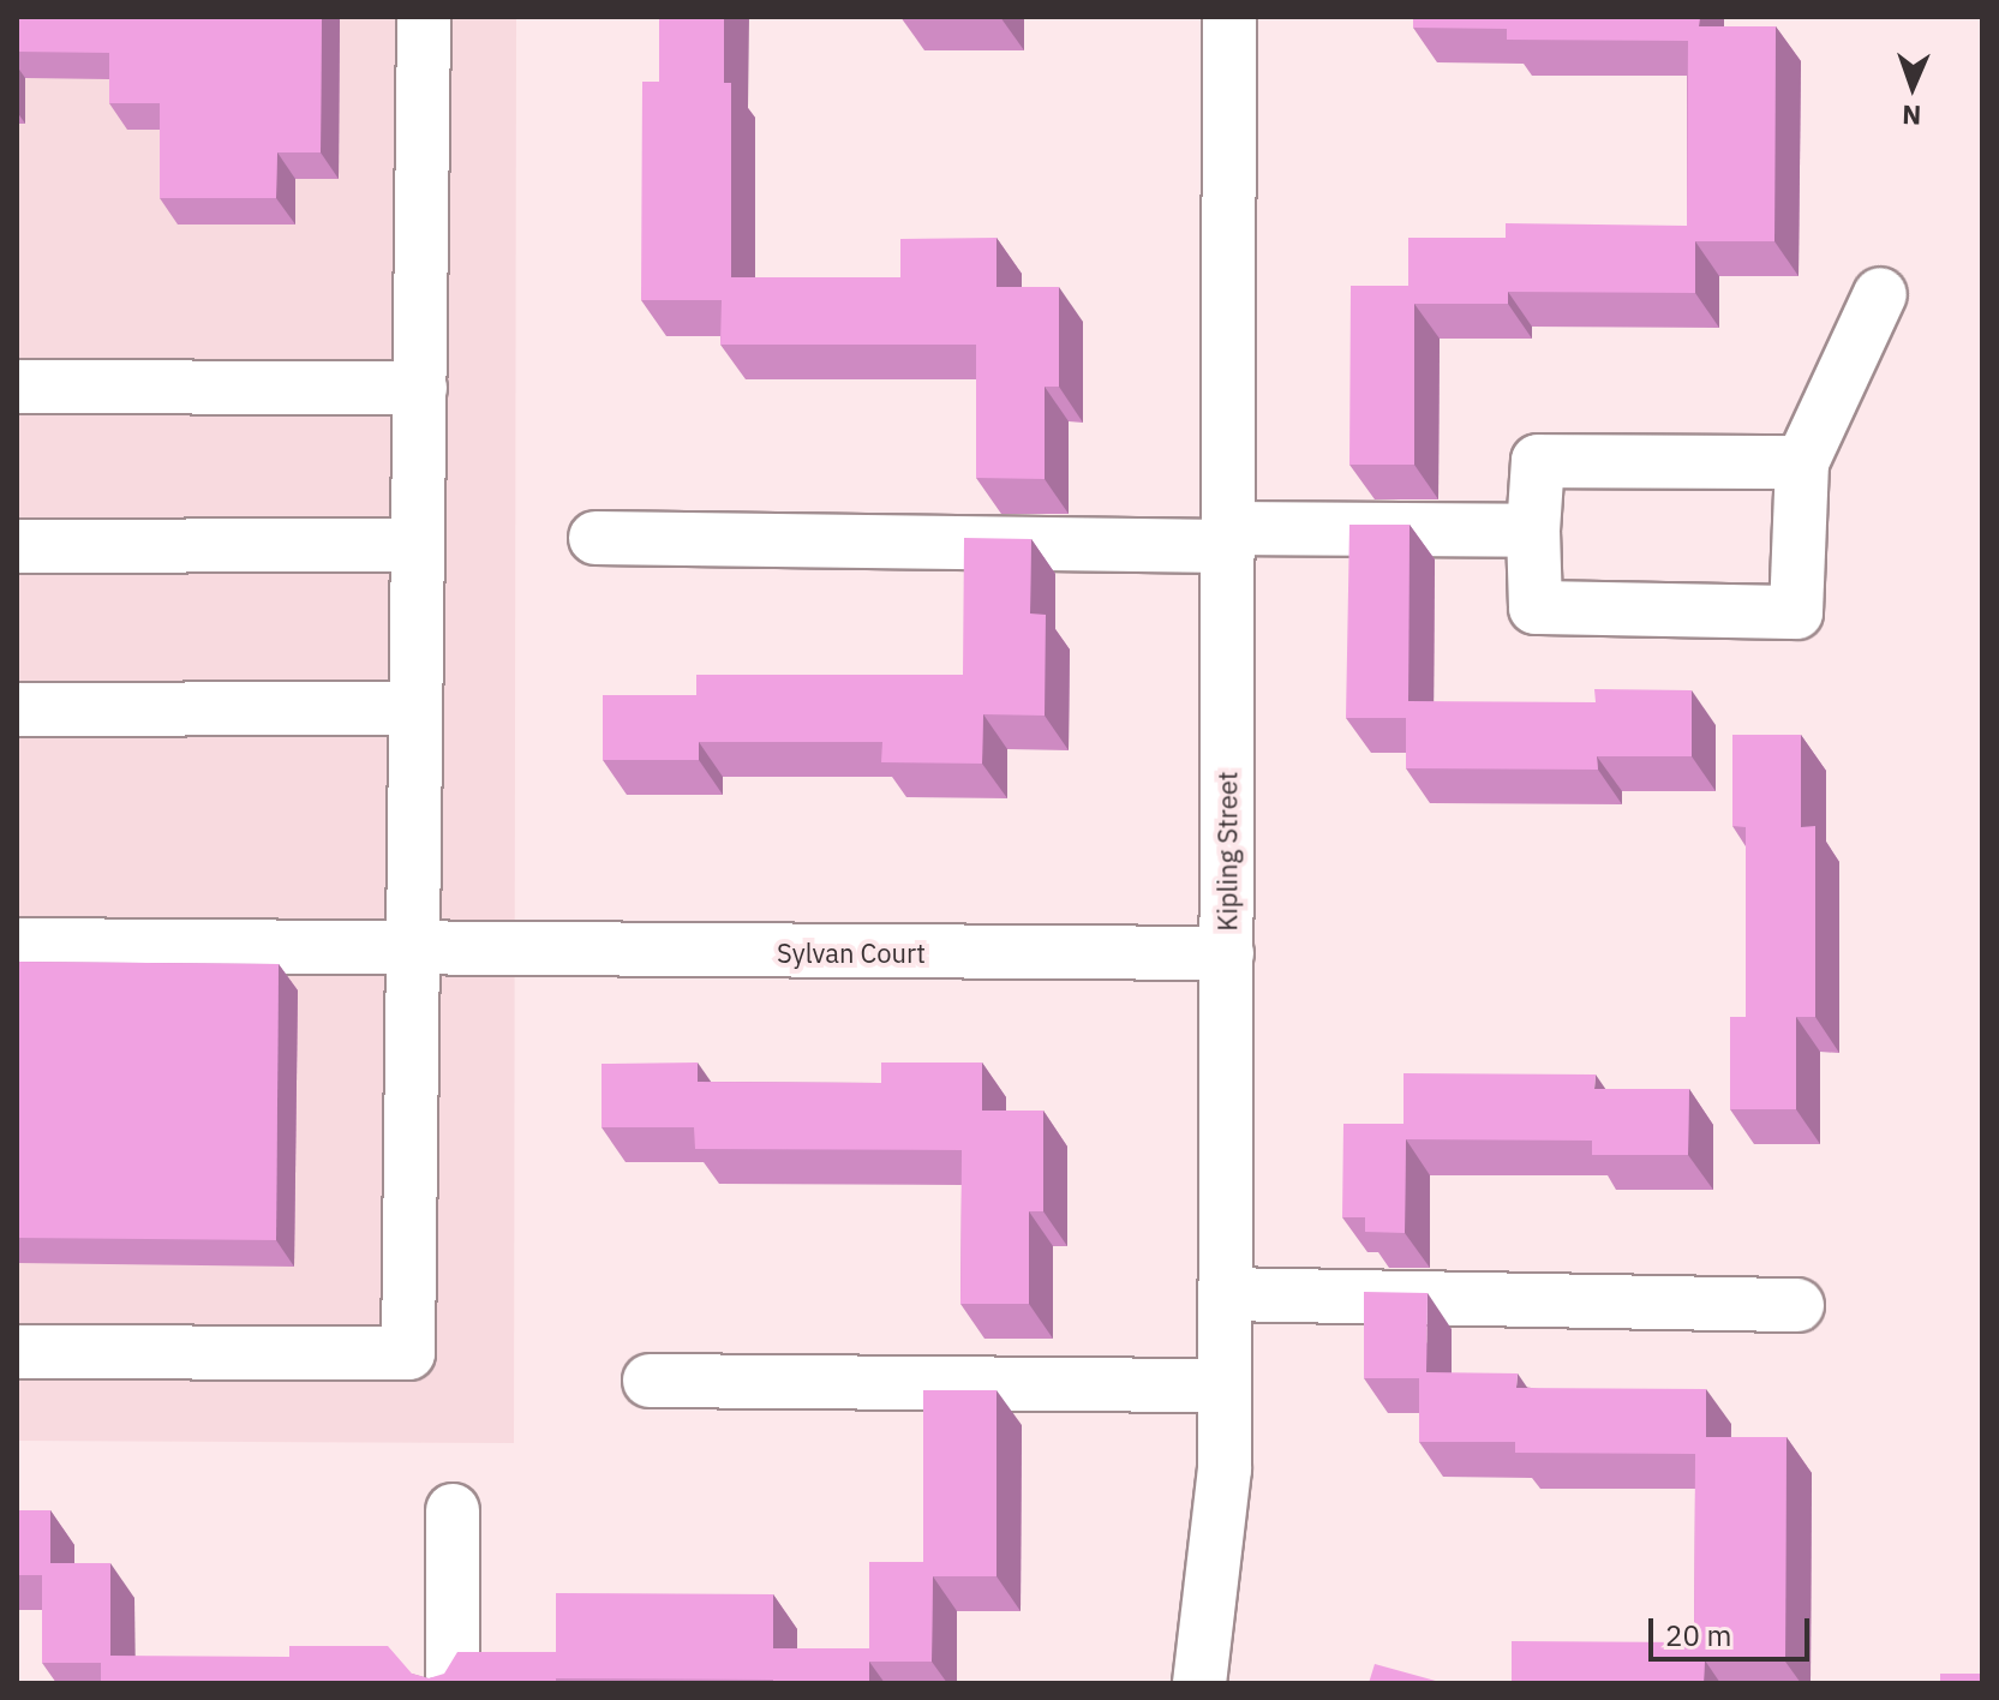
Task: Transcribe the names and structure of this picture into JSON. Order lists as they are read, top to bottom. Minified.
{"streets":{"street":["Kipling Street","Sylvan Court"]},"crossings":[["Kipling Street","Sylvan Court"]],"scale_bar":"20 m","north":"bottom"}
